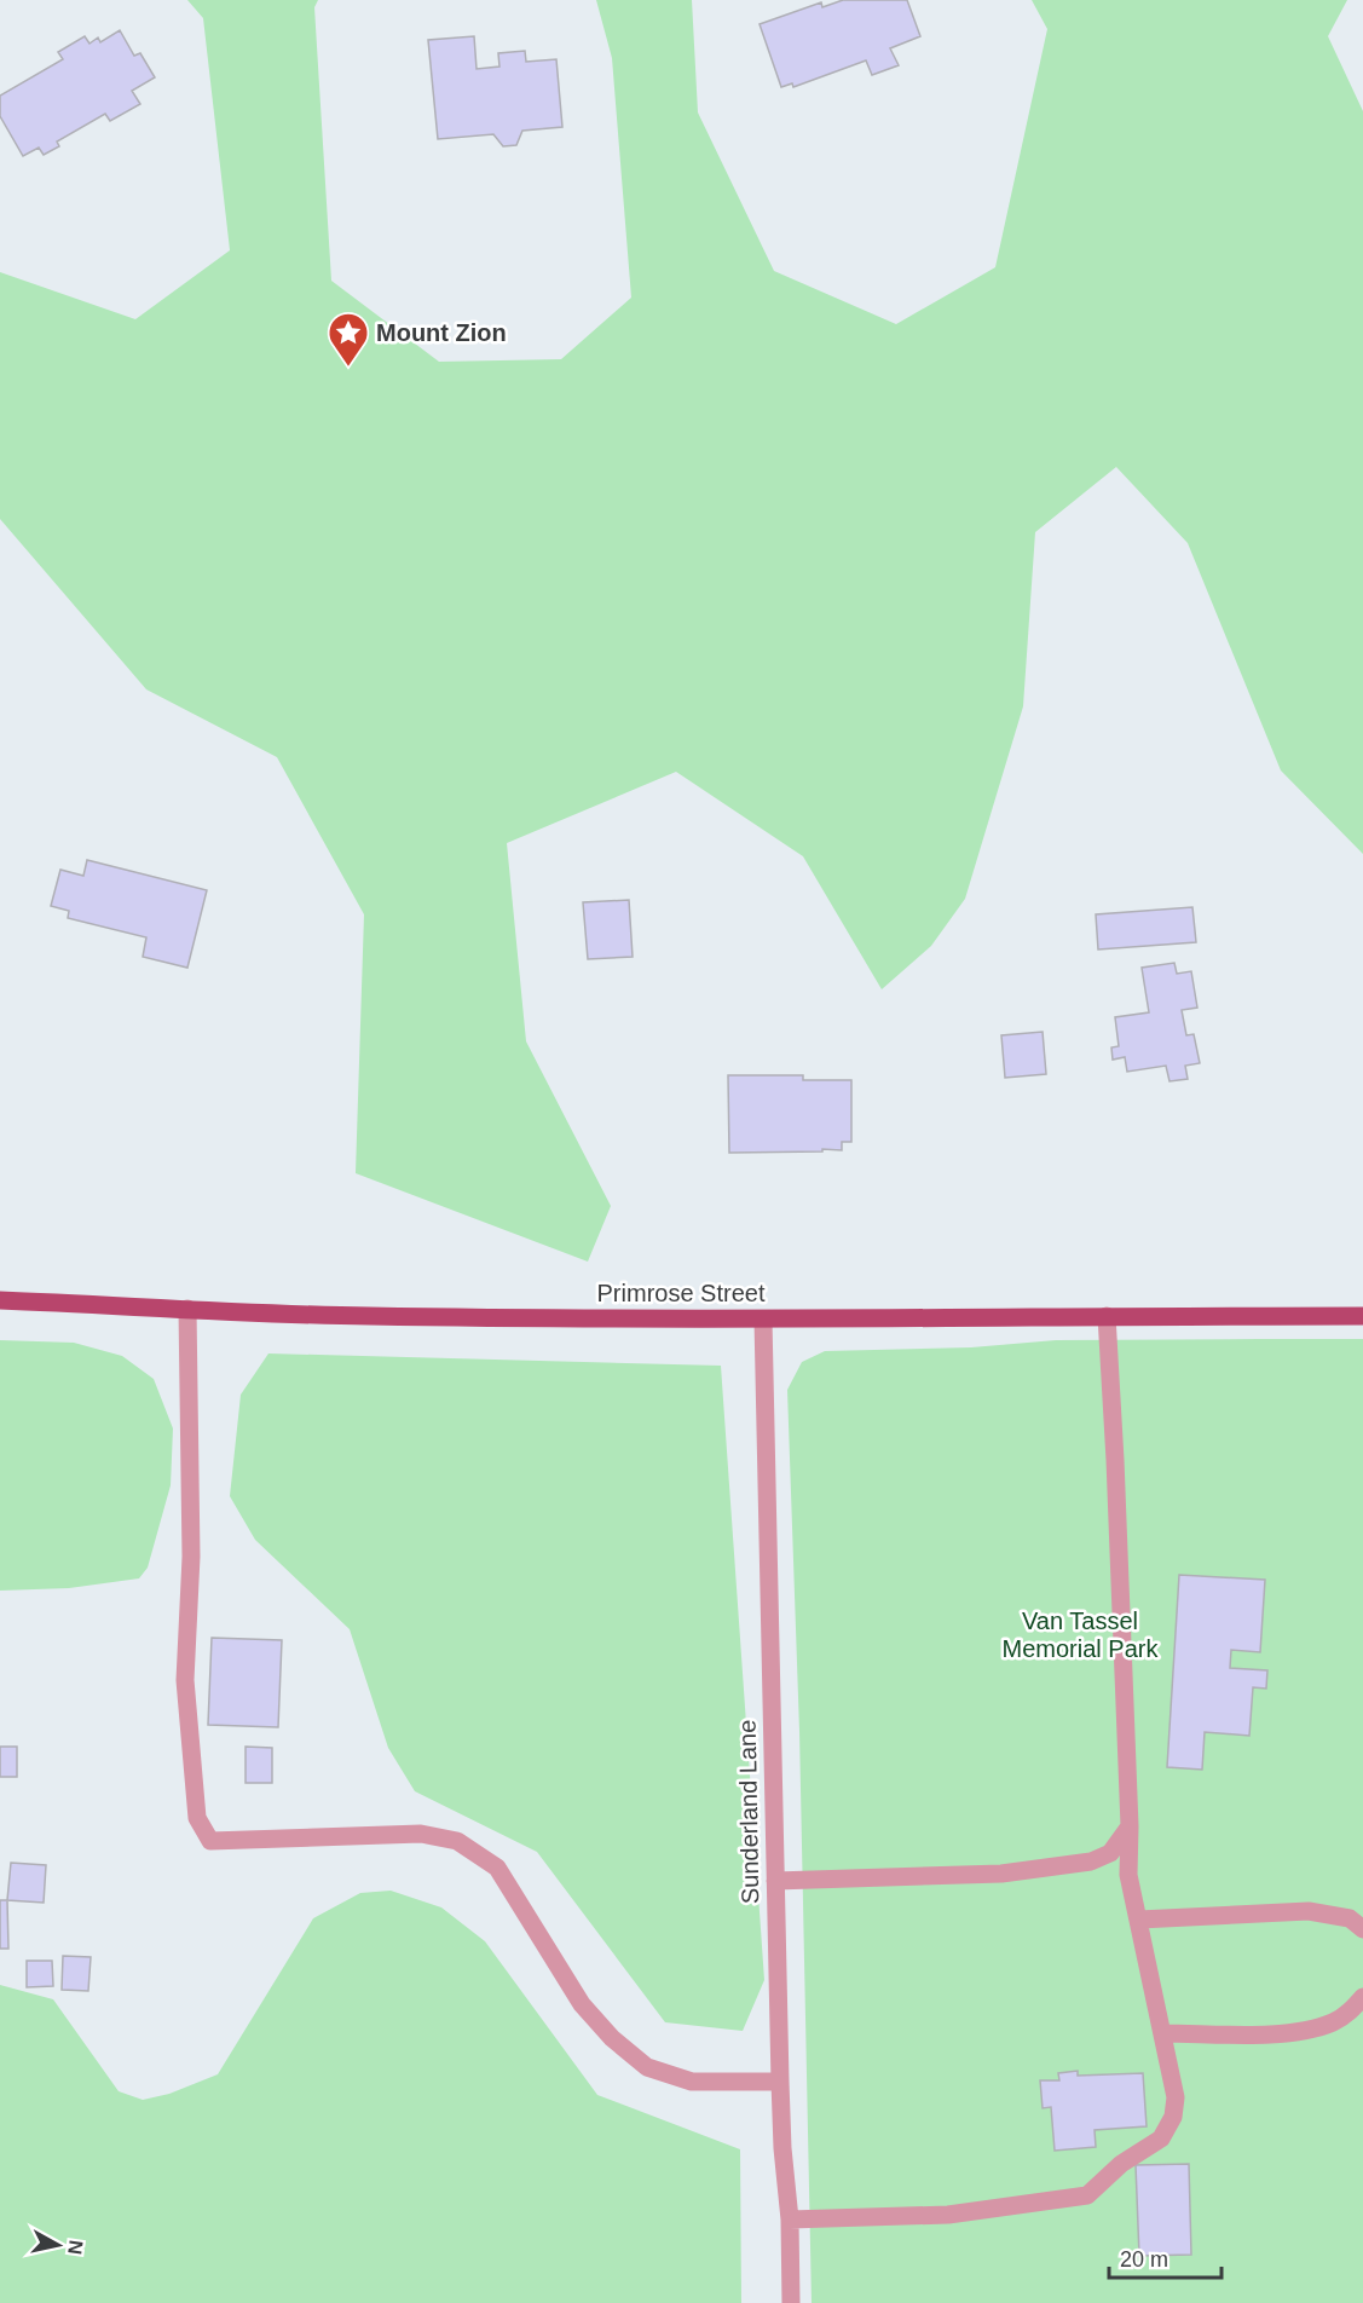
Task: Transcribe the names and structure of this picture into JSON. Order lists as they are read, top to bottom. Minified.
{"streets":{"main road":["Primrose Street"],"street":["Sunderland Lane"]},"crossings":[["Primrose Street","Sunderland Lane"]],"parks":["Van Tassel Memorial Park"],"places":{"place":["Mount Zion"]},"scale_bar":"20 m","north":"right"}
